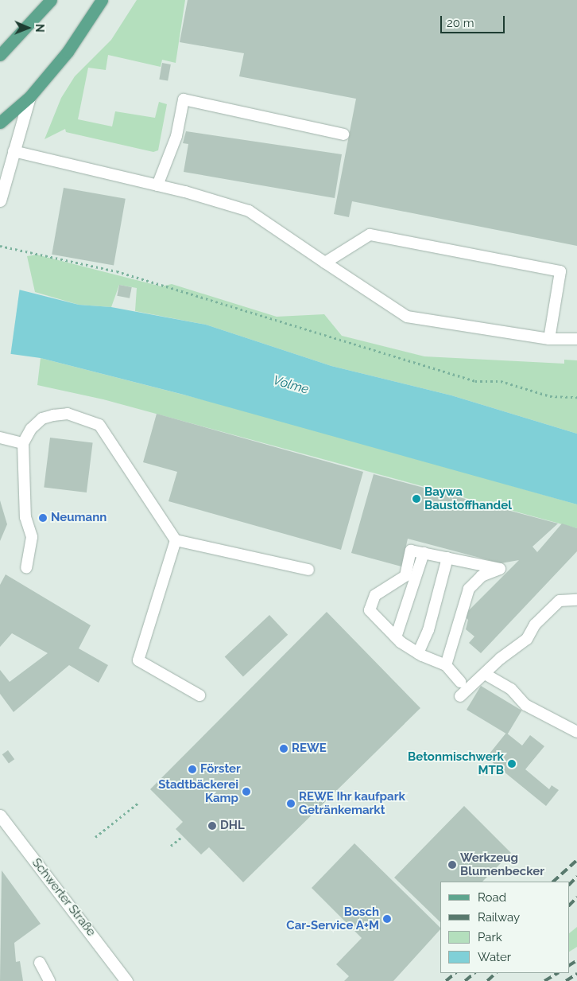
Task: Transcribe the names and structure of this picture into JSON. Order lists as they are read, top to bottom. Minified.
{"streets":{"main road":["Schwerter Straße"]},"water":["Volme"],"places":["Baywa Baustoffhandel","Neumann","REWE","Betonmischwerk MTB","Förster","Stadtbäckerei Kamp","REWE Ihr kaufpark Getränkemarkt","DHL","Werkzeug Blumenbecker","Bosch Car-Service A+M"],"legend":["Road","Railway","Park","Water"],"scale_bar":"20 m","north":"right"}
